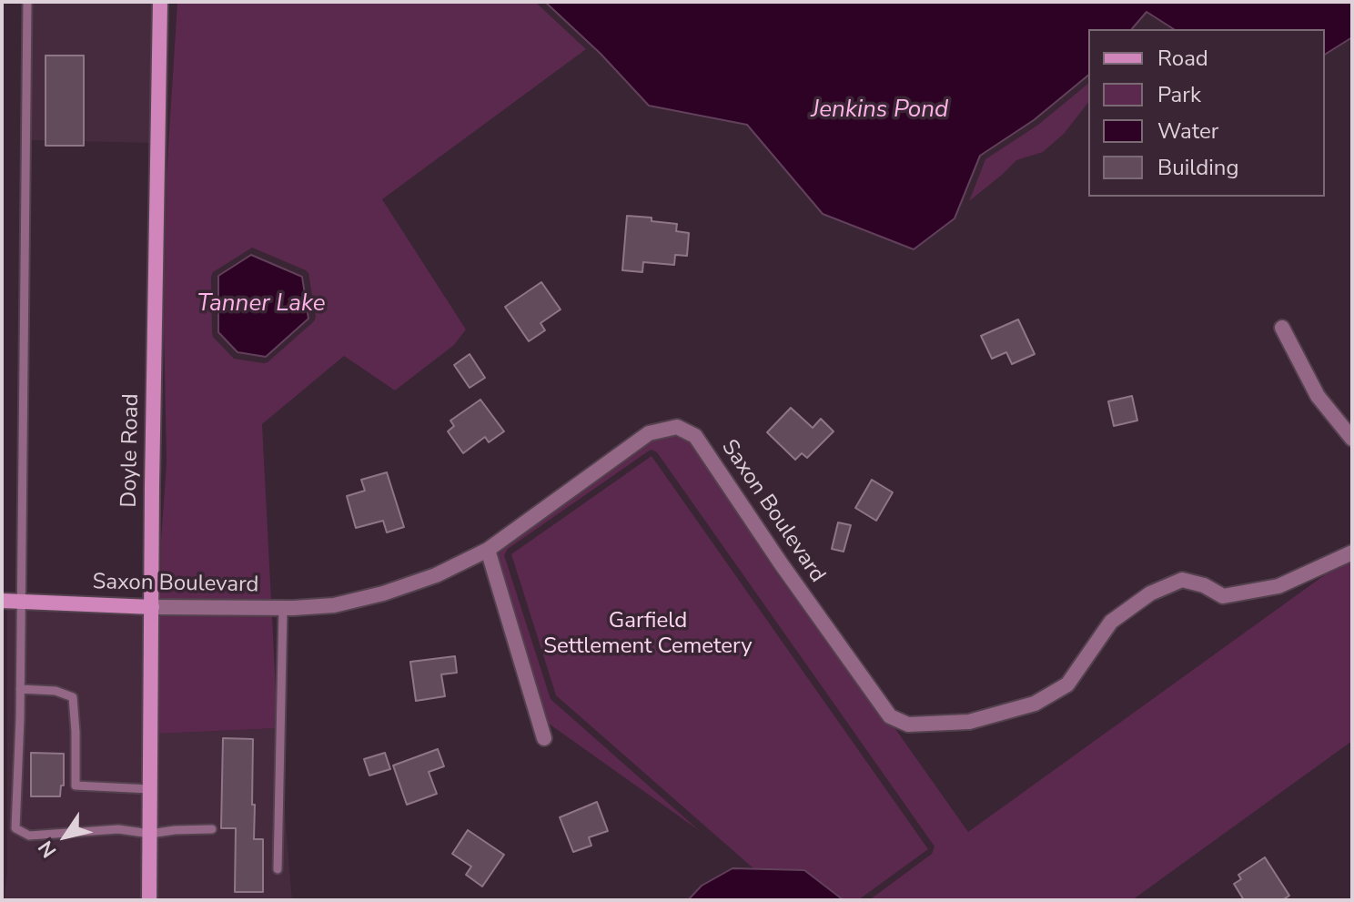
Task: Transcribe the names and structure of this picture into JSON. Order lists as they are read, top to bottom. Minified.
{"streets":{"main road":["Doyle Road","Saxon Boulevard"]},"crossings":[["Doyle Road","Saxon Boulevard"]],"water":["Jenkins Pond","Tanner Lake"],"parks":["Garfield Settlement Cemetery"],"legend":["Road","Park","Water","Building"],"north":"bottom left"}
